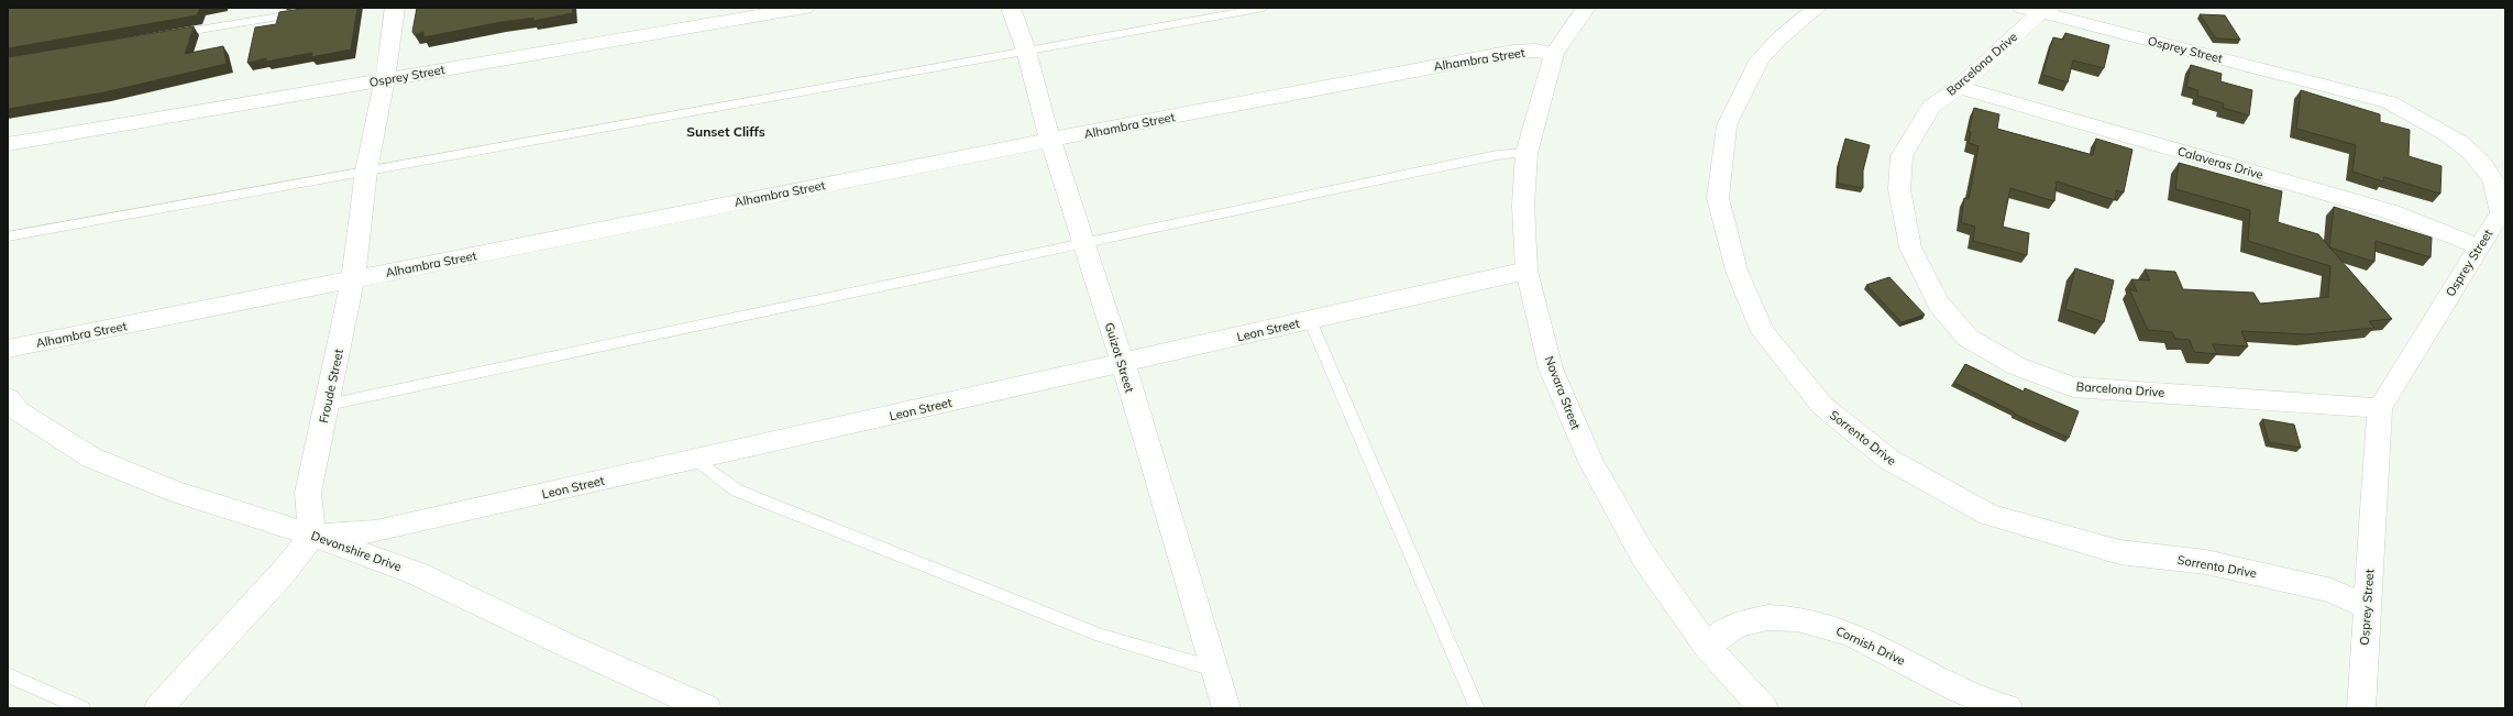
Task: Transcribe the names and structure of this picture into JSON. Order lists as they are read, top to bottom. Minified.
{"streets":{"street":["Osprey Street","Alhambra Street","Barcelona Drive","Calaveras Drive","Leon Street","Guizot Street","Froude Street","Novara Street","Sorrento Drive","Devonshire Drive","Cornish Drive"]},"crossings":[["Osprey Street","Barcelona Drive"],["Osprey Street","Calaveras Drive"],["Osprey Street","Froude Street"],["Osprey Street","Sorrento Drive"],["Alhambra Street","Guizot Street"],["Alhambra Street","Froude Street"],["Alhambra Street","Novara Street"],["Barcelona Drive","Calaveras Drive"],["Leon Street","Guizot Street"],["Leon Street","Froude Street"],["Leon Street","Novara Street"],["Leon Street","Devonshire Drive"],["Froude Street","Devonshire Drive"],["Novara Street","Cornish Drive"]],"districts":["Sunset Cliffs"]}
